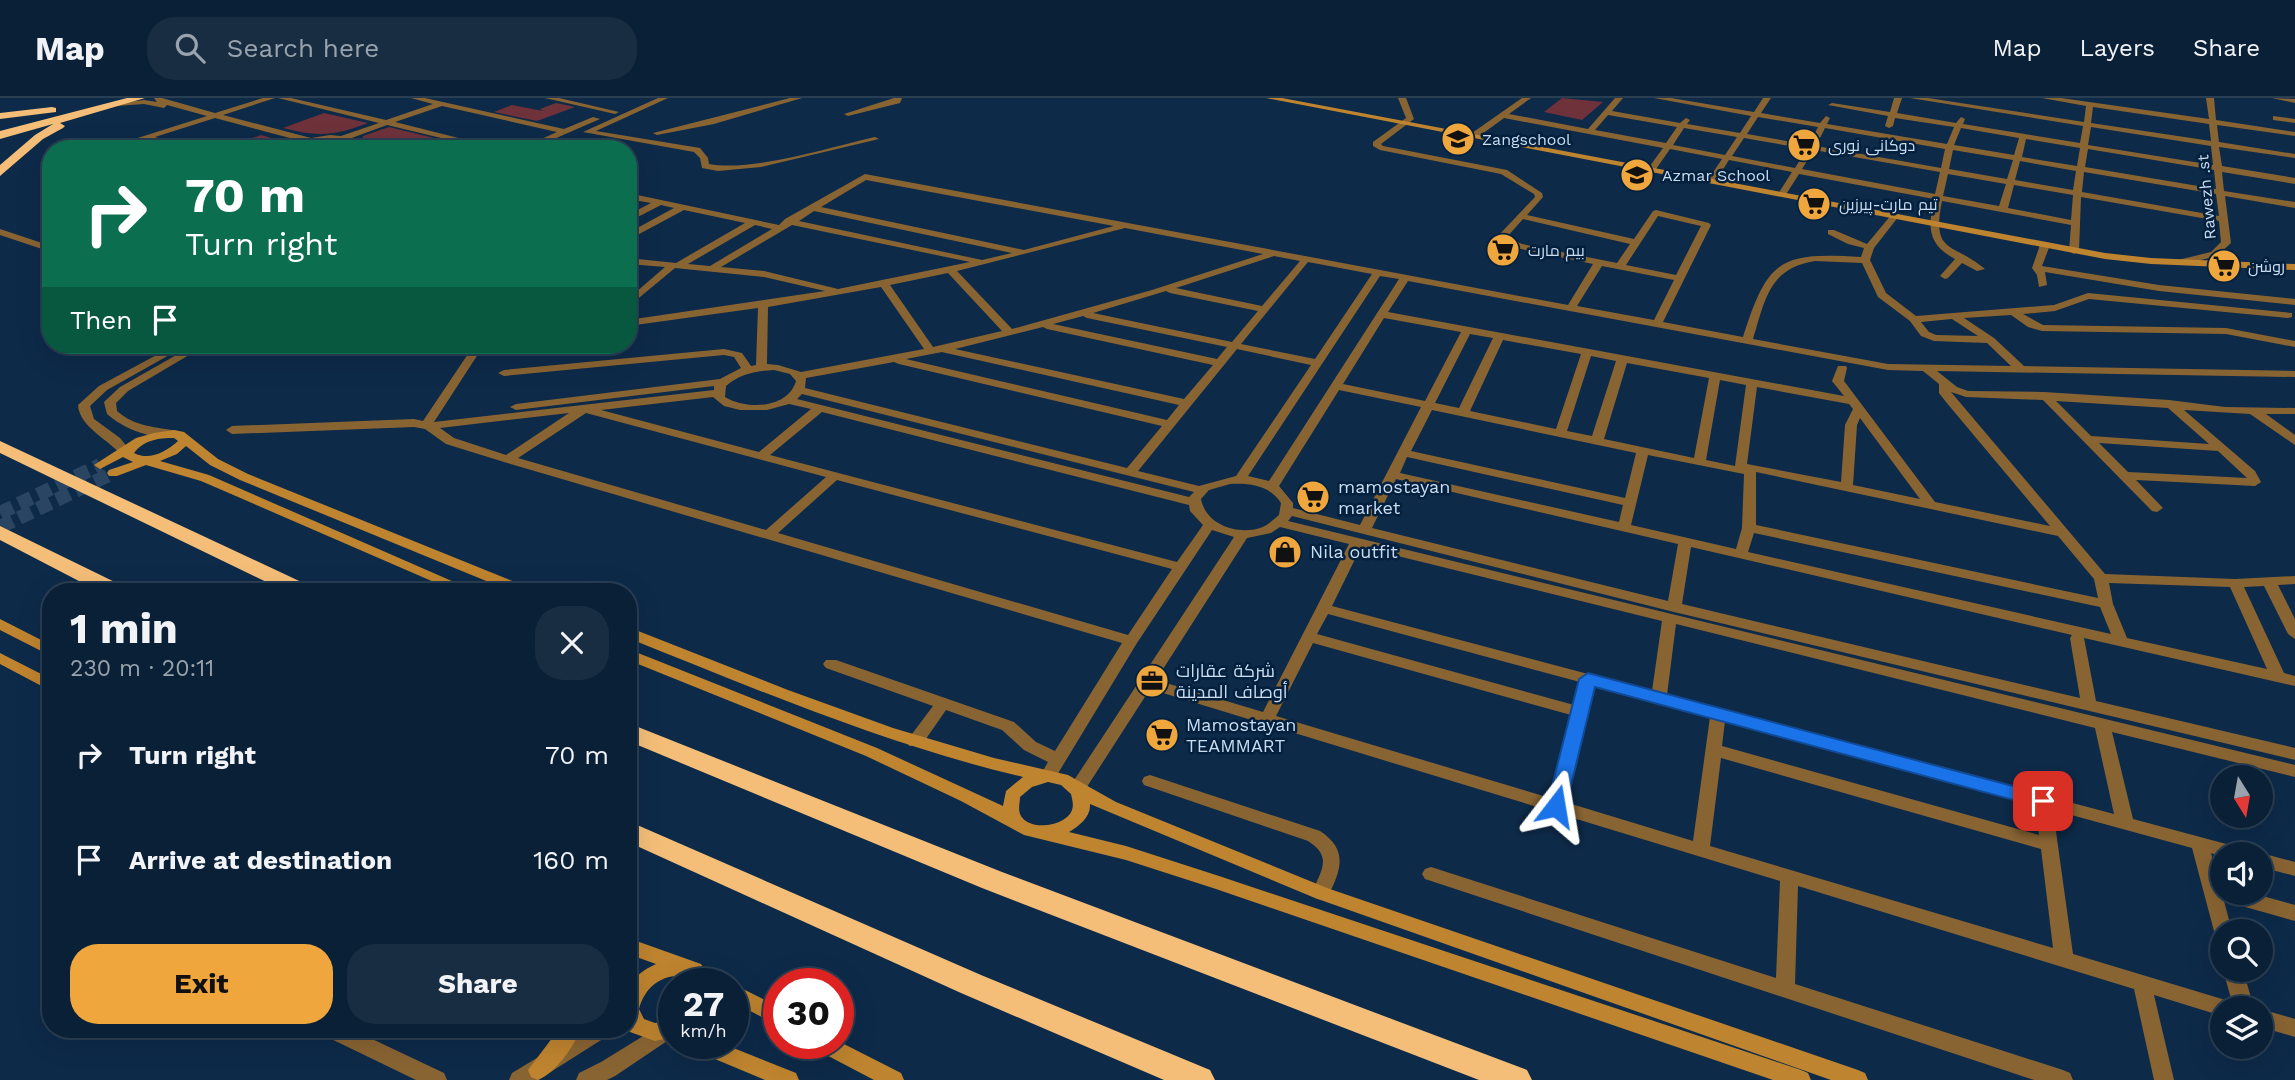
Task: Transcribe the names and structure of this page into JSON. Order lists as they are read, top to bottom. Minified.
{"streets":{"street":["Rawezh .st"]},"places":{"school or university":["Zangschool","Azmar School"],"supermarket":["دوکانی نوری","تیم مارت-پیرزین","بیم مارت","روشن","mamostayan market","Mamostayan TEAMMART"],"shop":["Nila outfit"],"office":["شركة عقارات أوصاف المدينة"]},"north":"bottom","page":{"header":"Map","search":"Search here","nav":["Map","Layers","Share"],"turn":["70 m","Turn right"],"then":"Then","heading":["1 min","230 m · 20:11"],"list":[{"name":"Turn right","value":"70 m"},{"name":"Arrive at destination","value":"160 m"}],"buttons":["Exit","Share"],"speed":"27 km/h","limit":"30"}}
